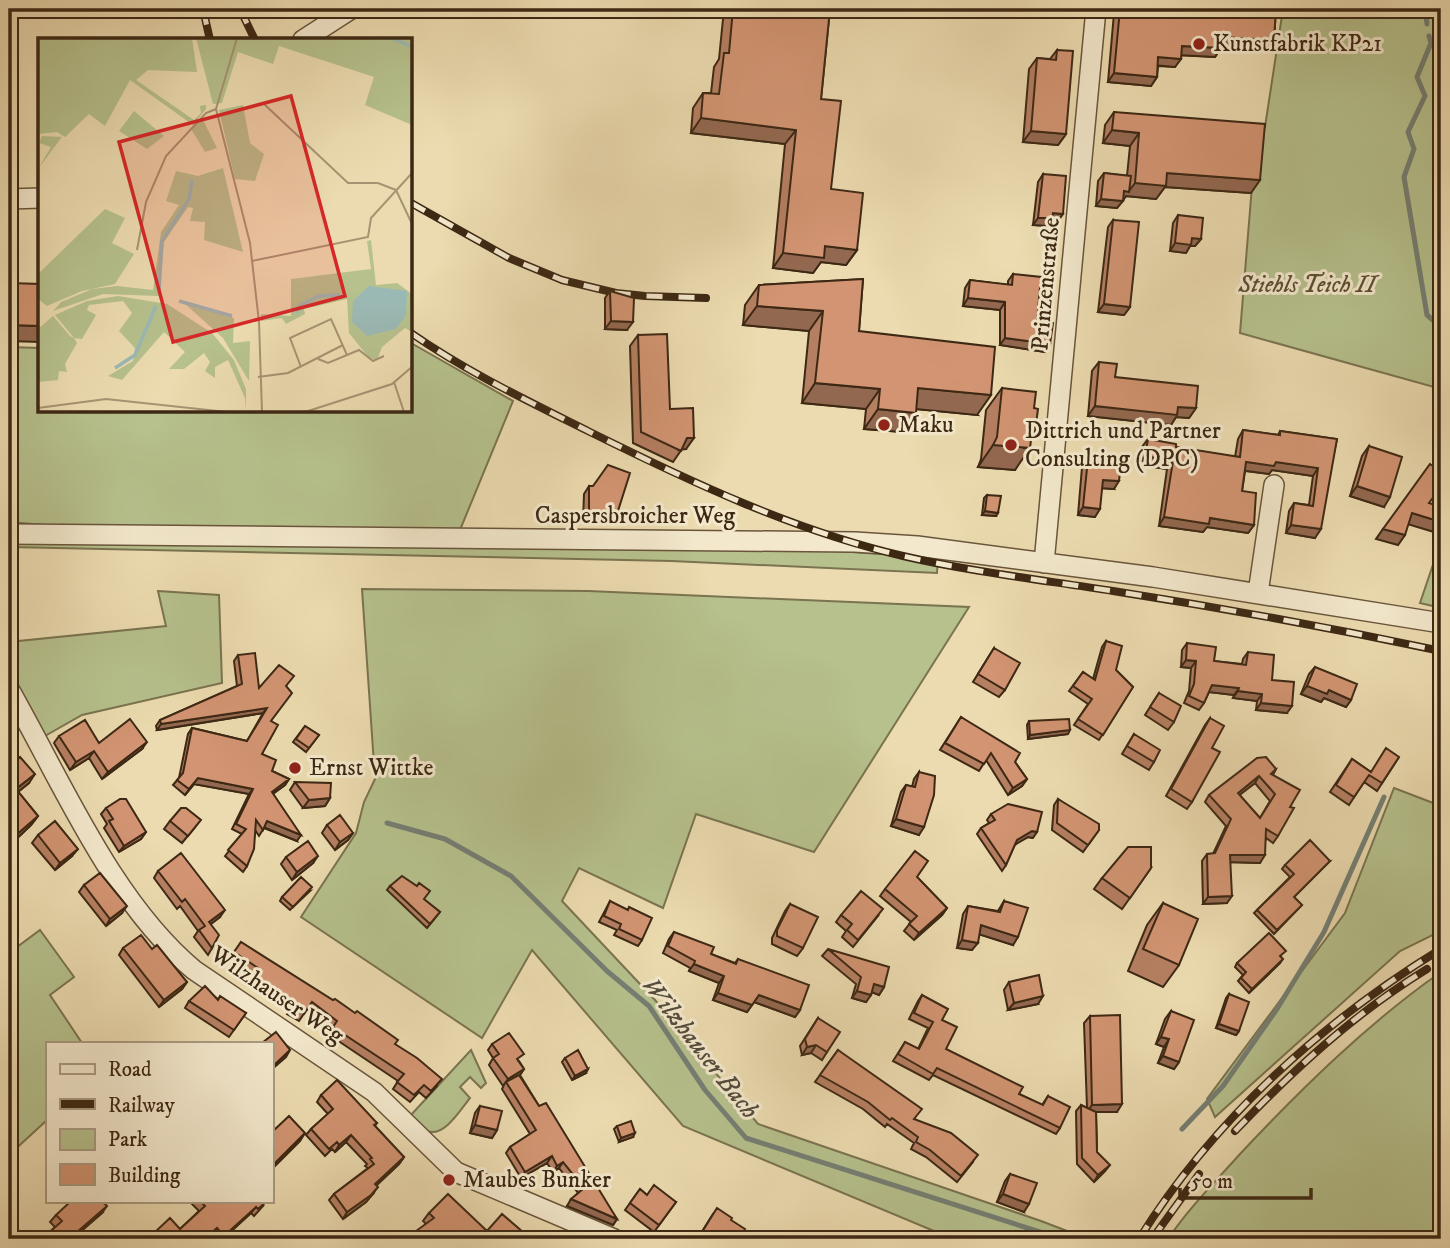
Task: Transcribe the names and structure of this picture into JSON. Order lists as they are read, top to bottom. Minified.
{"streets":{"street":["Prinzenstraße","Caspersbroicher Weg","Wilzhauser Weg"]},"crossings":[["Prinzenstraße","Caspersbroicher Weg"]],"water":["Wilzhauser Bach"],"parks":["Stiehls Teich II"],"places":["Kunstfabrik KP21","Maku","Dittrich und Partner Consulting (DPC)","Ernst Wittke","Maubes Bunker"],"legend":["Road","Railway","Park","Building"],"scale_bar":"50 m"}
